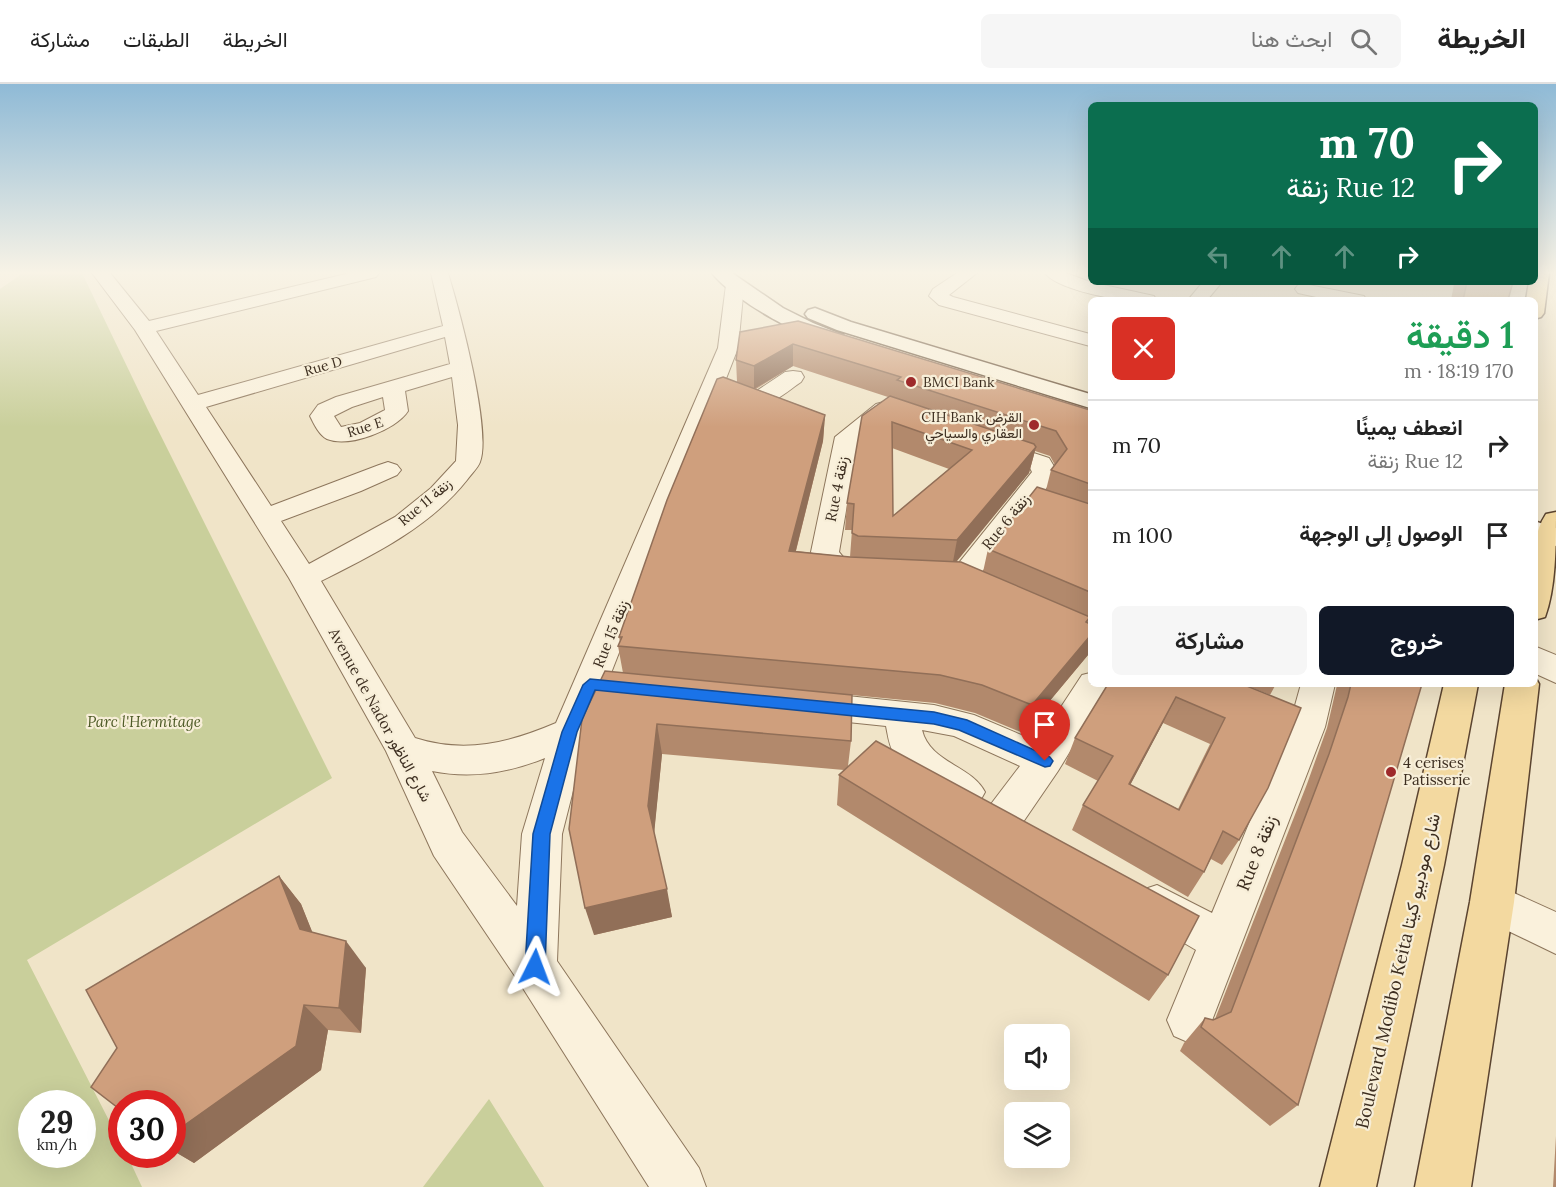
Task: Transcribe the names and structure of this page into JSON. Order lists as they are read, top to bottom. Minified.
{"streets":{"main road":["Boulevard Modibo Keita شارع موديبو كيتا"],"street":["Rue D","Rue 4 زنقة","Rue 11 زنقة","Rue 6 زنقة","Rue 15 زنقة","Avenue de Nador شارع الناظور","Rue 8 زنقة"]},"crossings":[["Rue D","Rue 11 زنقة"],["Rue D","Avenue de Nador شارع الناظور"],["Rue 11 زنقة","Avenue de Nador شارع الناظور"],["Rue 15 زنقة","Avenue de Nador شارع الناظور"]],"parks":["Parc l'Hermitage"],"places":["BMCI Bank","CIH Bank القرض العقاري والسياحي","4 cerises Patisserie"],"page":{"header":"الخريطة","search":"ابحث هنا","nav":["الخريطة","الطبقات","مشاركة"],"turn":["70 m","Rue 12 زنقة"],"heading":["1 دقيقة","170 m · 18:19"],"list":[{"name":"انعطف يمينًا","note":"Rue 12 زنقة","value":"70 m"},{"name":"الوصول إلى الوجهة","value":"100 m"}],"buttons":["خروج","مشاركة"],"speed":"29 km/h","limit":"30"}}
